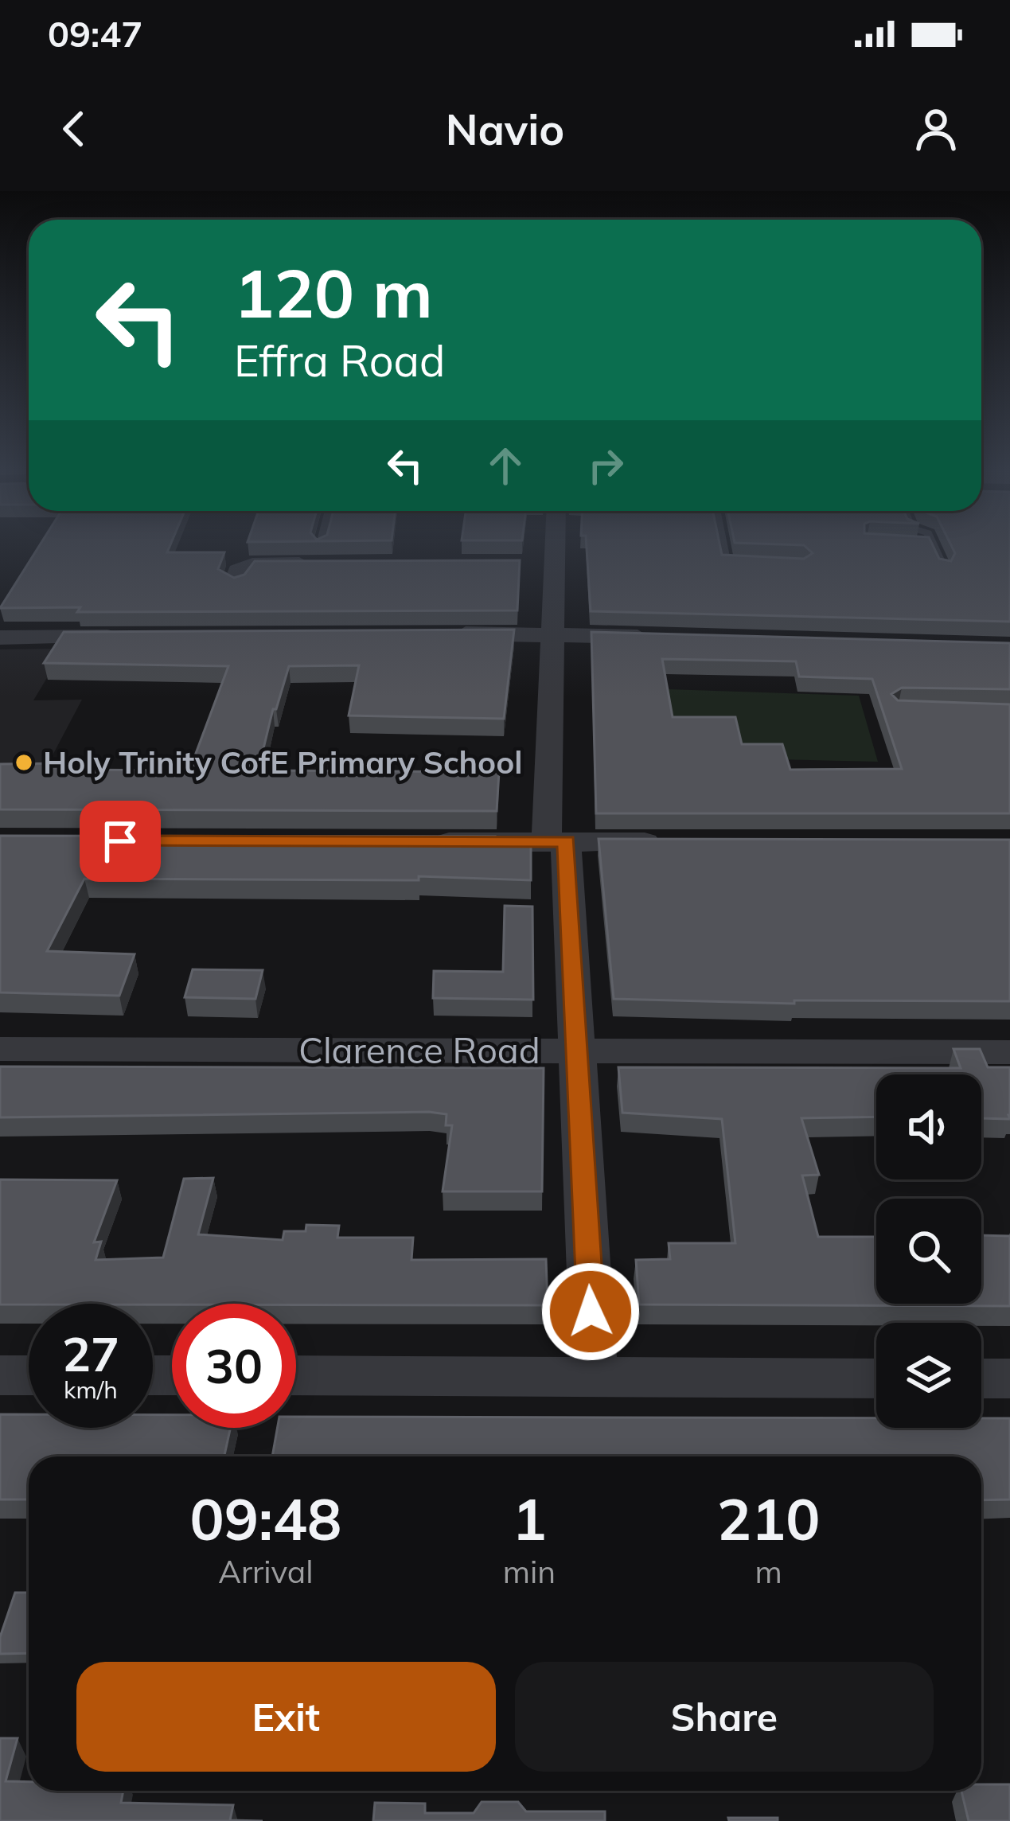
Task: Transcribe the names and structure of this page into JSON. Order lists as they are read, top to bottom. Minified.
{"streets":{"street":["Clarence Road"]},"places":["Holy Trinity CofE Primary School"],"page":{"status":"09:47","header":"Navio","turn":["120 m","Effra Road"],"speed":"27 km/h","limit":"30","eta":["09:48","Arrival","1","min","210","m"],"buttons":["Exit","Share"]}}
